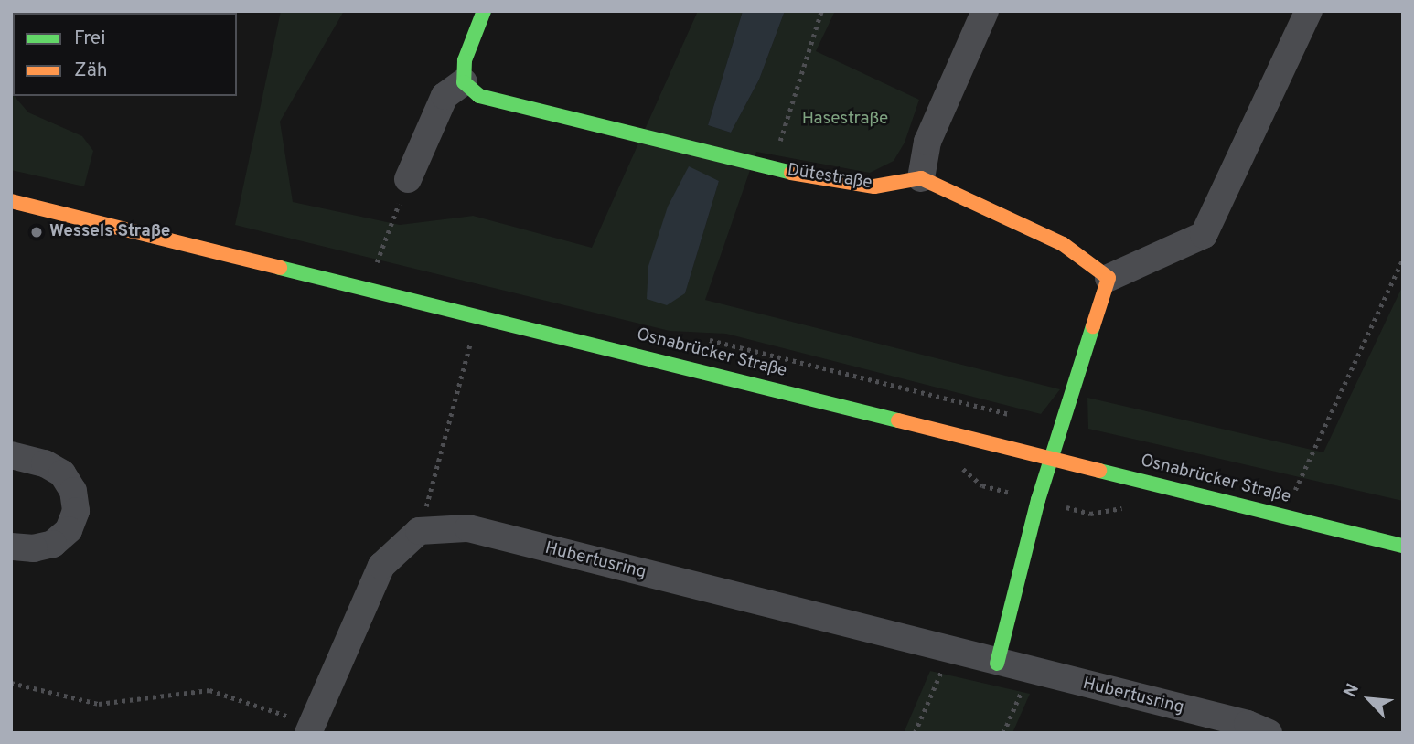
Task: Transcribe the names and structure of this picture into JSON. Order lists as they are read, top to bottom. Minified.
{"streets":{"street":["Dütestraße","Osnabrücker Straße","Hubertusring"]},"parks":["Hasestraße"],"places":["Wessels Straße"],"legend":["Frei","Zäh"],"north":"top left"}
